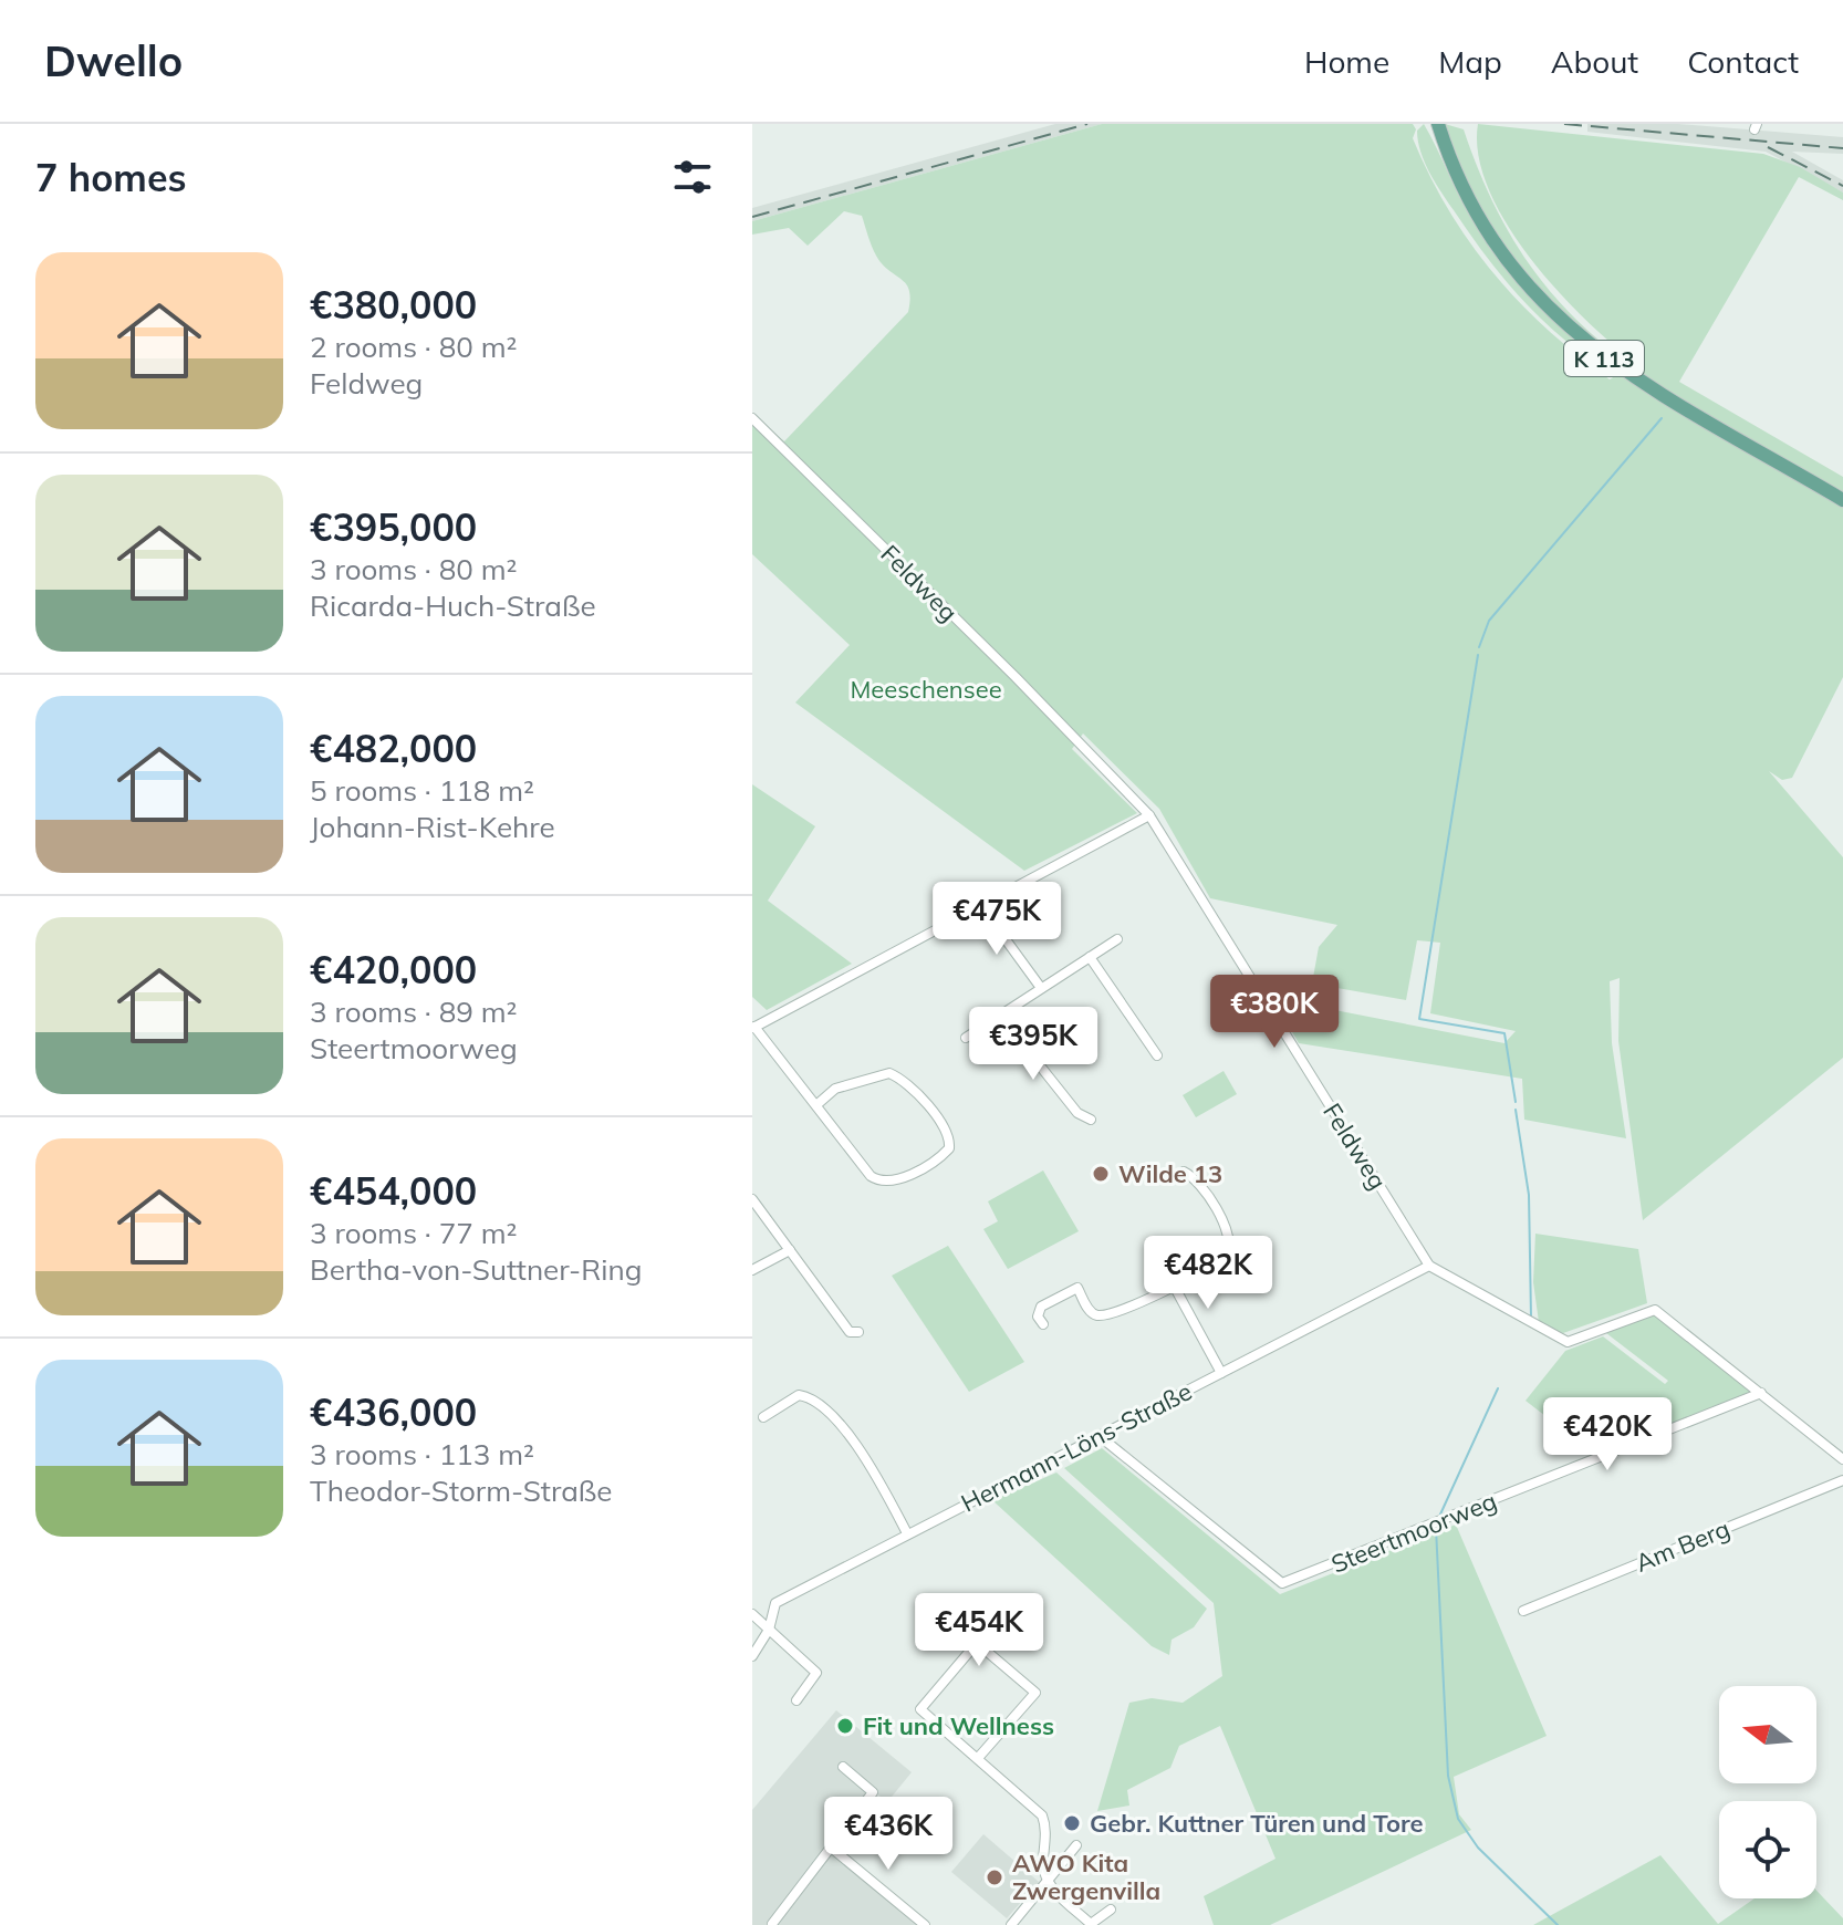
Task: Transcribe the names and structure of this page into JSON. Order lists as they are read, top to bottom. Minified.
{"streets":{"main road":["K 113"],"street":["Feldweg","Hermann-Löns-Straße","Steertmoorweg","Am Berg"]},"crossings":[["Feldweg","Hermann-Löns-Straße"],["Feldweg","Steertmoorweg"],["Hermann-Löns-Straße","Steertmoorweg"]],"parks":["Meeschensee"],"places":["Wilde 13","Fit und Wellness","Gebr. Kuttner Türen und Tore","AWO Kita Zwergenvilla"],"north":"left","page":{"header":"Dwello","nav":["Home","Map","About","Contact"],"heading":"7 homes","list":[{"name":"€380,000","note":"2 rooms · 80 m² · Feldweg"},{"name":"€395,000","note":"3 rooms · 80 m² · Ricarda-Huch-Straße"},{"name":"€482,000","note":"5 rooms · 118 m² · Johann-Rist-Kehre"},{"name":"€420,000","note":"3 rooms · 89 m² · Steertmoorweg"},{"name":"€454,000","note":"3 rooms · 77 m² · Bertha-von-Suttner-Ring"},{"name":"€436,000","note":"3 rooms · 113 m² · Theodor-Storm-Straße"}],"price":["€475K","€380K","€395K","€482K","€420K","€454K","€436K"]}}
